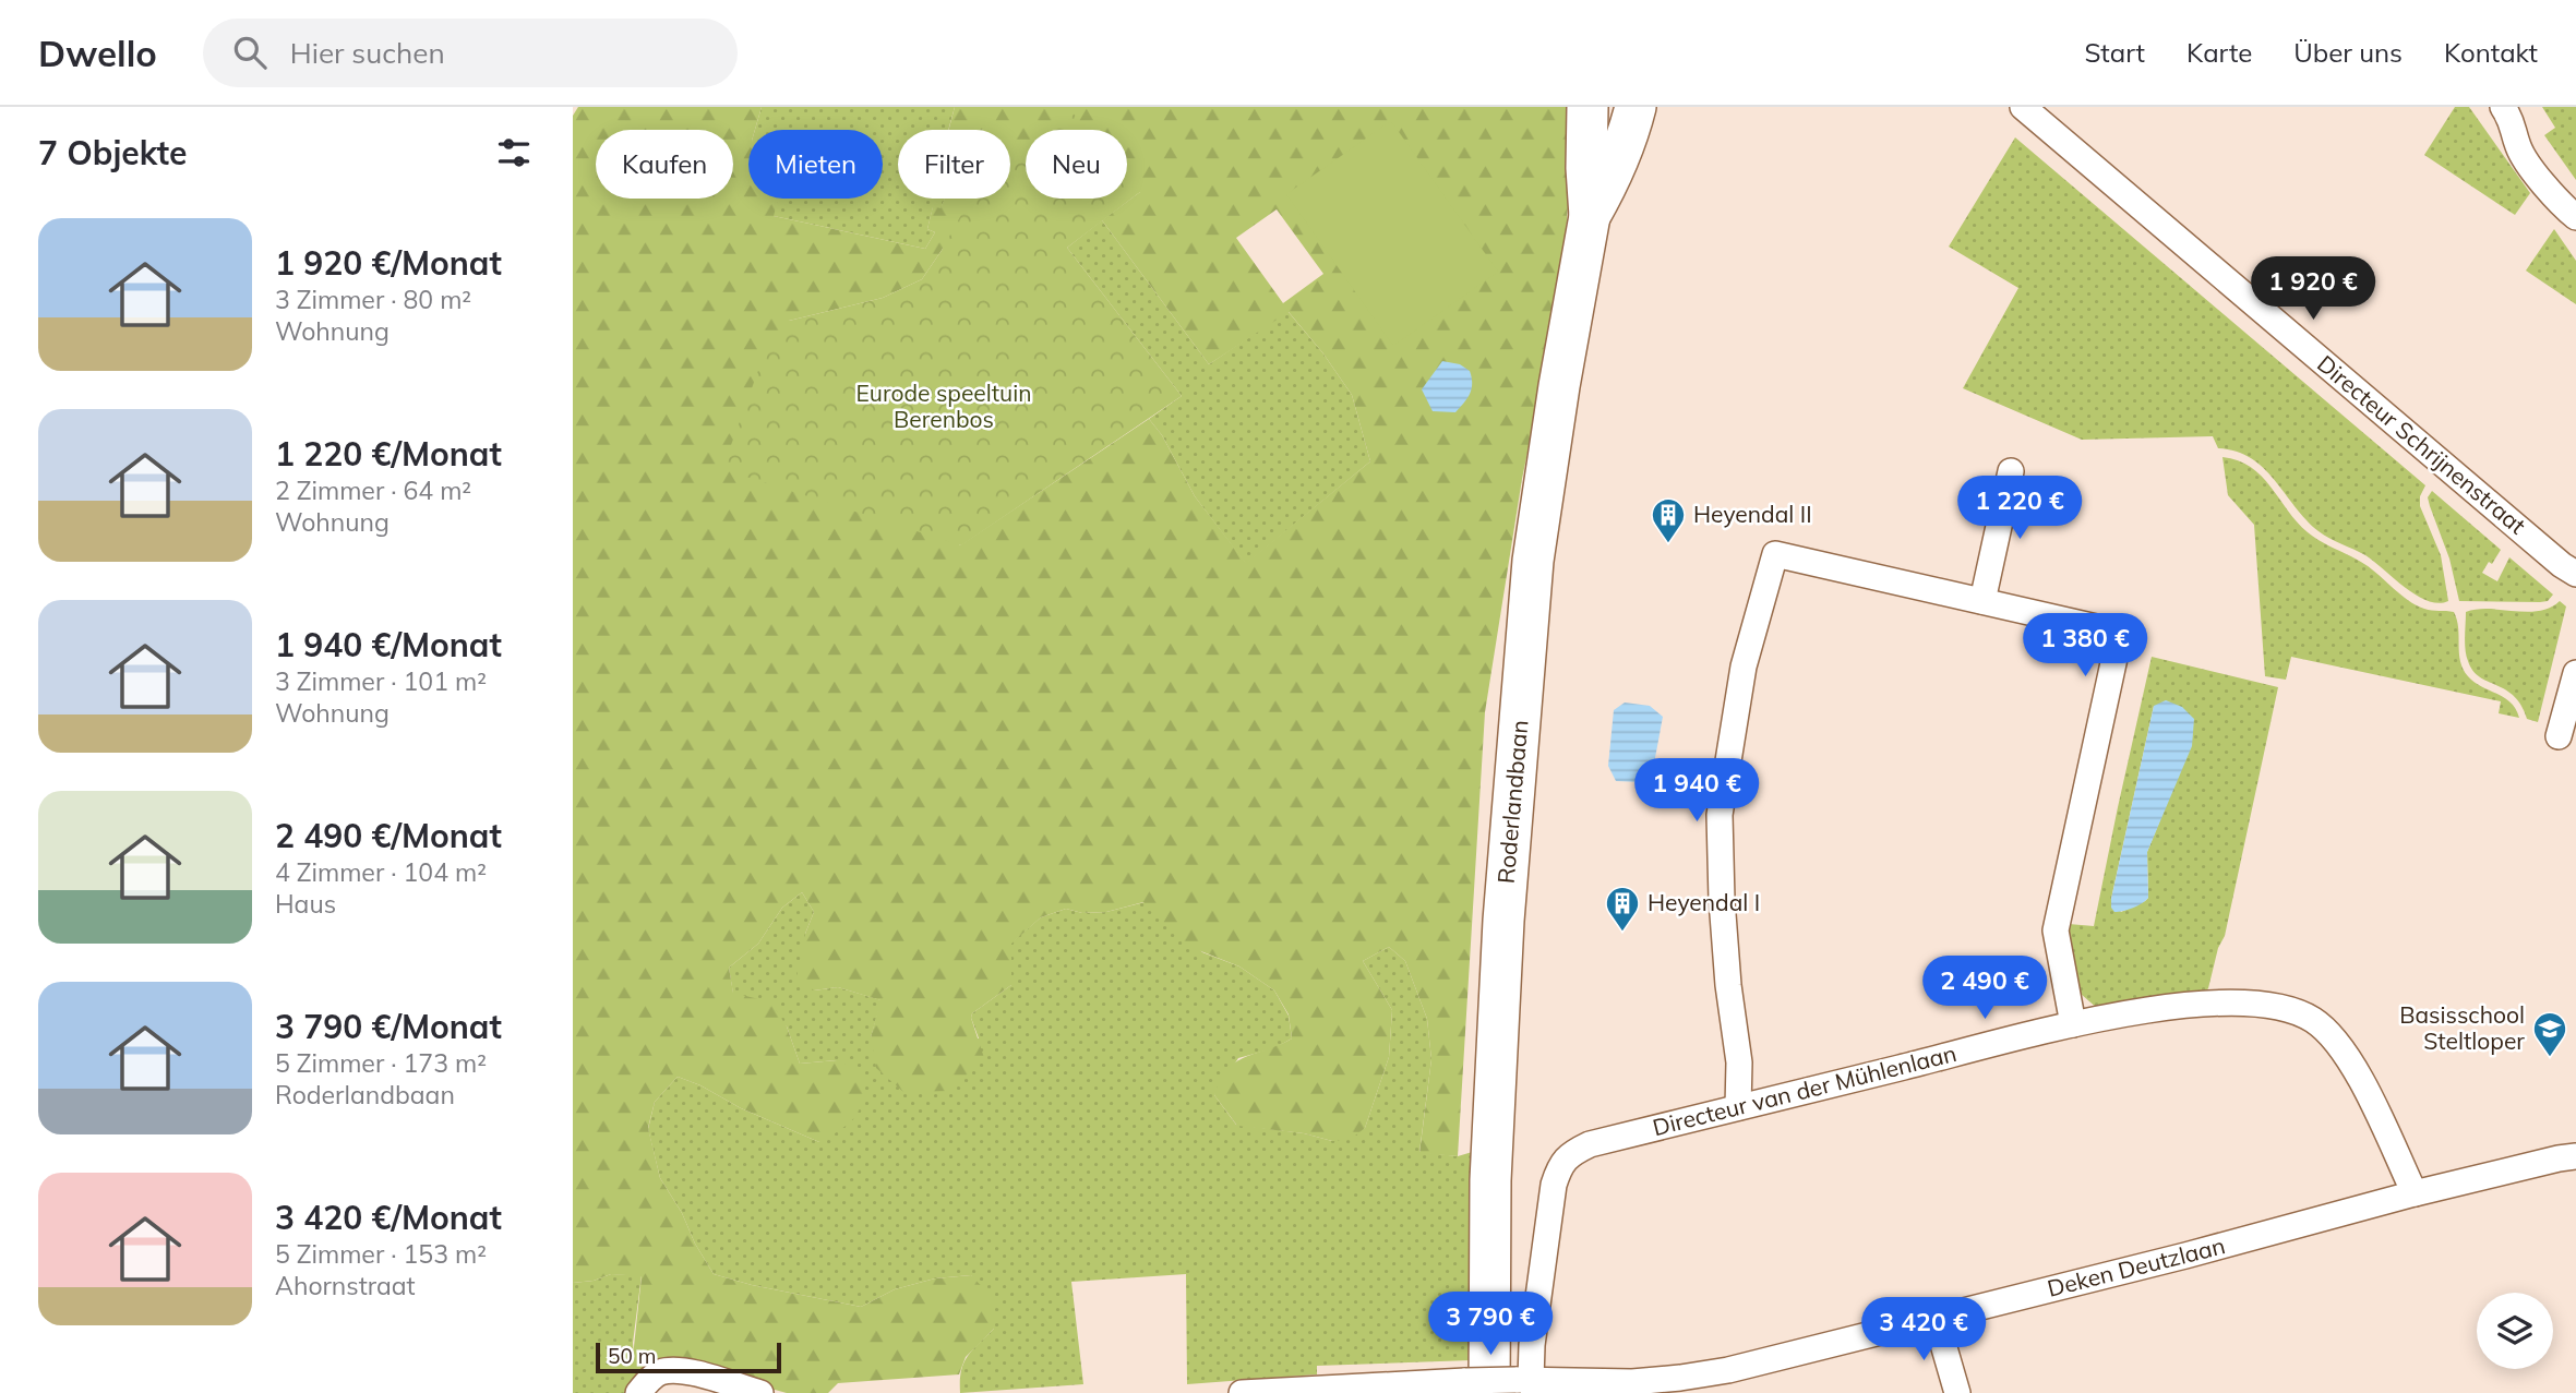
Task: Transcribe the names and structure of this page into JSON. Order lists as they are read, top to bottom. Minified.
{"streets":{"main road":["Roderlandbaan"],"street":["Directeur Schrijnenstraat","Directeur van der Mühlenlaan","Deken Deutzlaan"]},"crossings":[["Roderlandbaan","Directeur van der Mühlenlaan"],["Roderlandbaan","Deken Deutzlaan"],["Directeur van der Mühlenlaan","Deken Deutzlaan"]],"parks":["Eurode speeltuin Berenbos"],"places":{"building":["Heyendal II","Heyendal I"],"school or university":["Basisschool Steltloper"]},"scale_bar":"50 m","page":{"header":"Dwello","search":"Hier suchen","nav":["Start","Karte","Über uns","Kontakt"],"heading":"7 Objekte","chip":["Kaufen","Mieten","Filter","Neu"],"list":[{"name":"1 920 €/Monat","note":"3 Zimmer · 80 m² · Wohnung"},{"name":"1 220 €/Monat","note":"2 Zimmer · 64 m² · Wohnung"},{"name":"1 940 €/Monat","note":"3 Zimmer · 101 m² · Wohnung"},{"name":"2 490 €/Monat","note":"4 Zimmer · 104 m² · Haus"},{"name":"3 790 €/Monat","note":"5 Zimmer · 173 m² · Roderlandbaan"},{"name":"3 420 €/Monat","note":"5 Zimmer · 153 m² · Ahornstraat"}],"price":["1 920 €","1 220 €","1 380 €","1 940 €","2 490 €","3 790 €","3 420 €"],"scale":"50 m"}}
